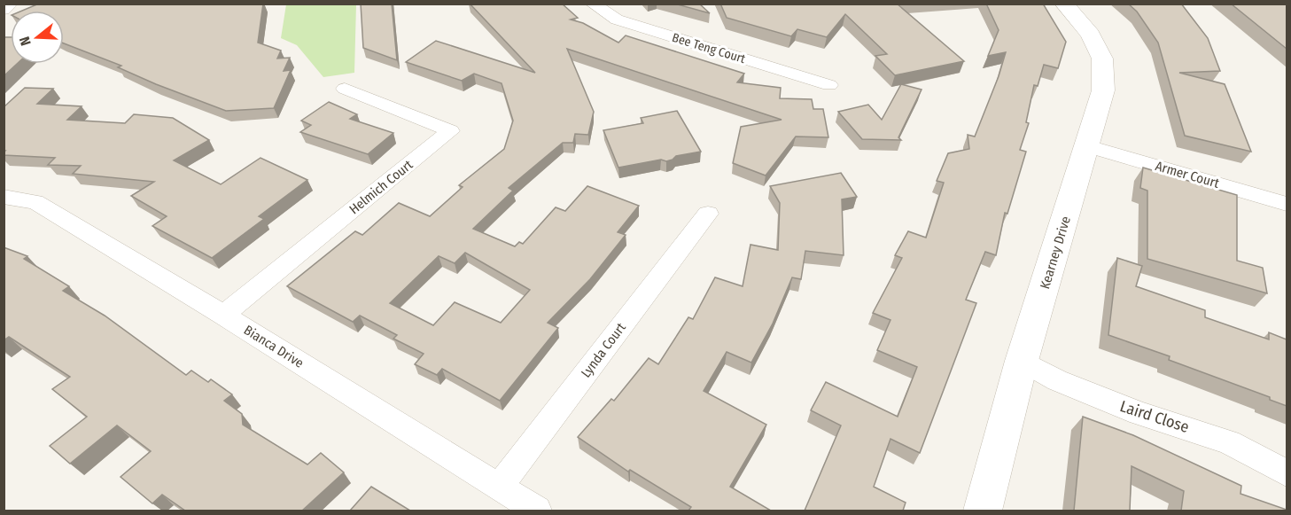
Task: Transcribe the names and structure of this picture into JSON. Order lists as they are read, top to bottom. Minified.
{"streets":{"street":["Bee Teng Court","Armer Court","Helmich Court","Kearney Drive","Bianca Drive","Lynda Court","Laird Close"]},"crossings":[["Armer Court","Kearney Drive"],["Helmich Court","Bianca Drive"],["Kearney Drive","Laird Close"],["Bianca Drive","Lynda Court"]],"north":"left"}
